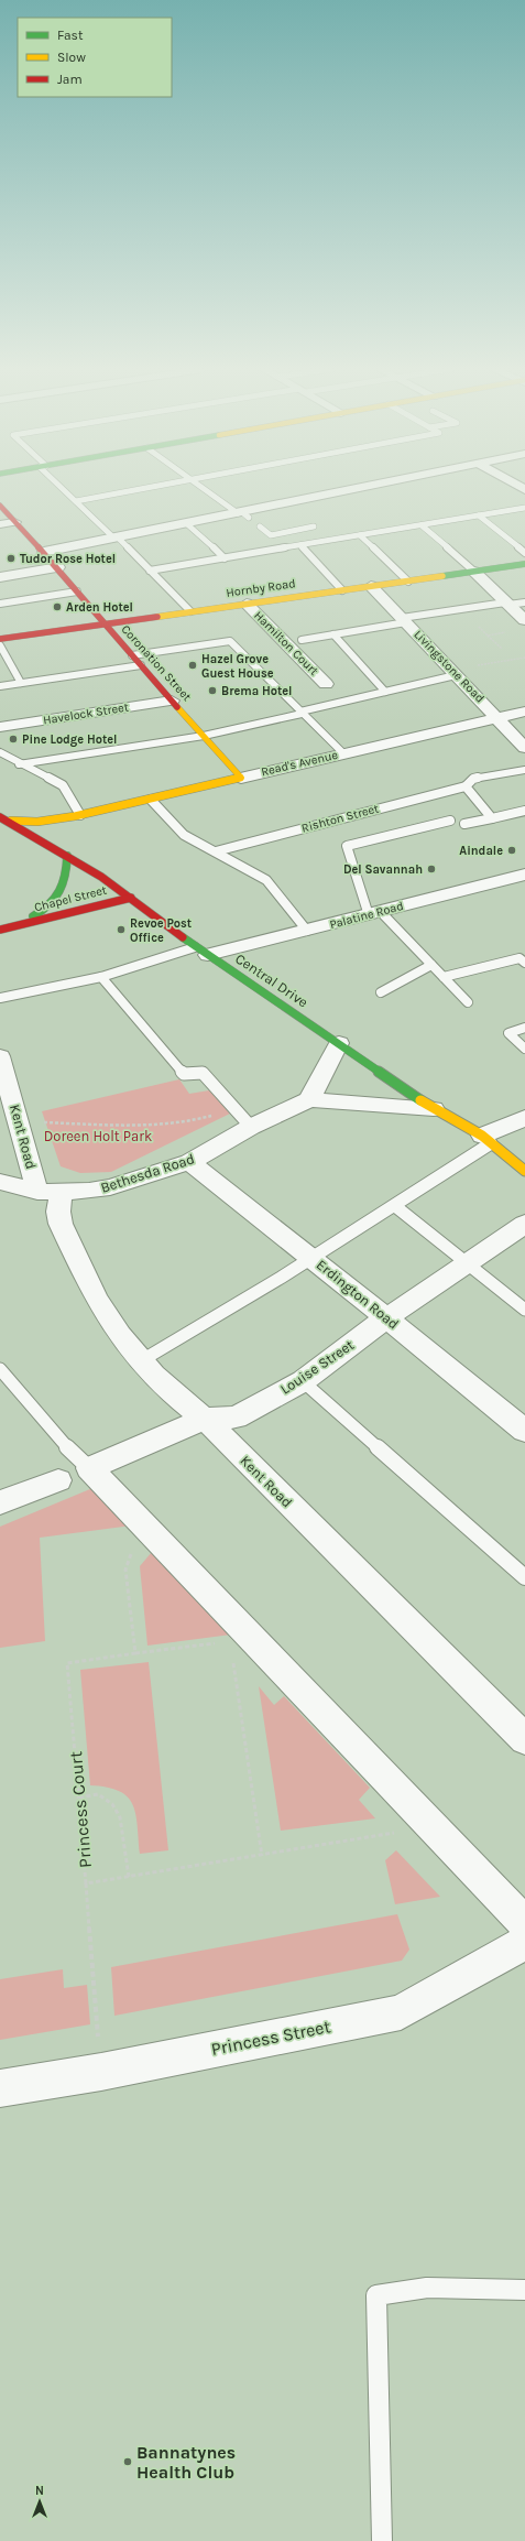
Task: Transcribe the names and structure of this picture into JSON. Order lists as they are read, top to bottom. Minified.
{"streets":{"main road":["Hornby Road","Coronation Street","Read's Avenue","Chapel Street","Central Drive"],"street":["Hamilton Court","Livingstone Road","Havelock Street","Palatine Road","Kent Road","Bethesda Road","Erdington Road","Louise Street","Princess Street"],"lane":["Rishton Street"],"path":["Princess Court"]},"crossings":[["Hornby Road","Hamilton Court"],["Hornby Road","Coronation Street"],["Hornby Road","Livingstone Road"],["Coronation Street","Havelock Street"],["Coronation Street","Read's Avenue"],["Livingstone Road","Read's Avenue"],["Read's Avenue","Central Drive"],["Chapel Street","Central Drive"],["Palatine Road","Central Drive"],["Central Drive","Bethesda Road"],["Kent Road","Bethesda Road"],["Kent Road","Louise Street"],["Bethesda Road","Erdington Road"],["Erdington Road","Louise Street"]],"parks":["Doreen Holt Park"],"places":["Tudor Rose Hotel","Arden Hotel","Hazel Grove Guest House","Brema Hotel","Pine Lodge Hotel","Aindale","Del Savannah","Revoe Post Office","Bannatynes Health Club"],"legend":["Fast","Slow","Jam"],"north":"top"}
